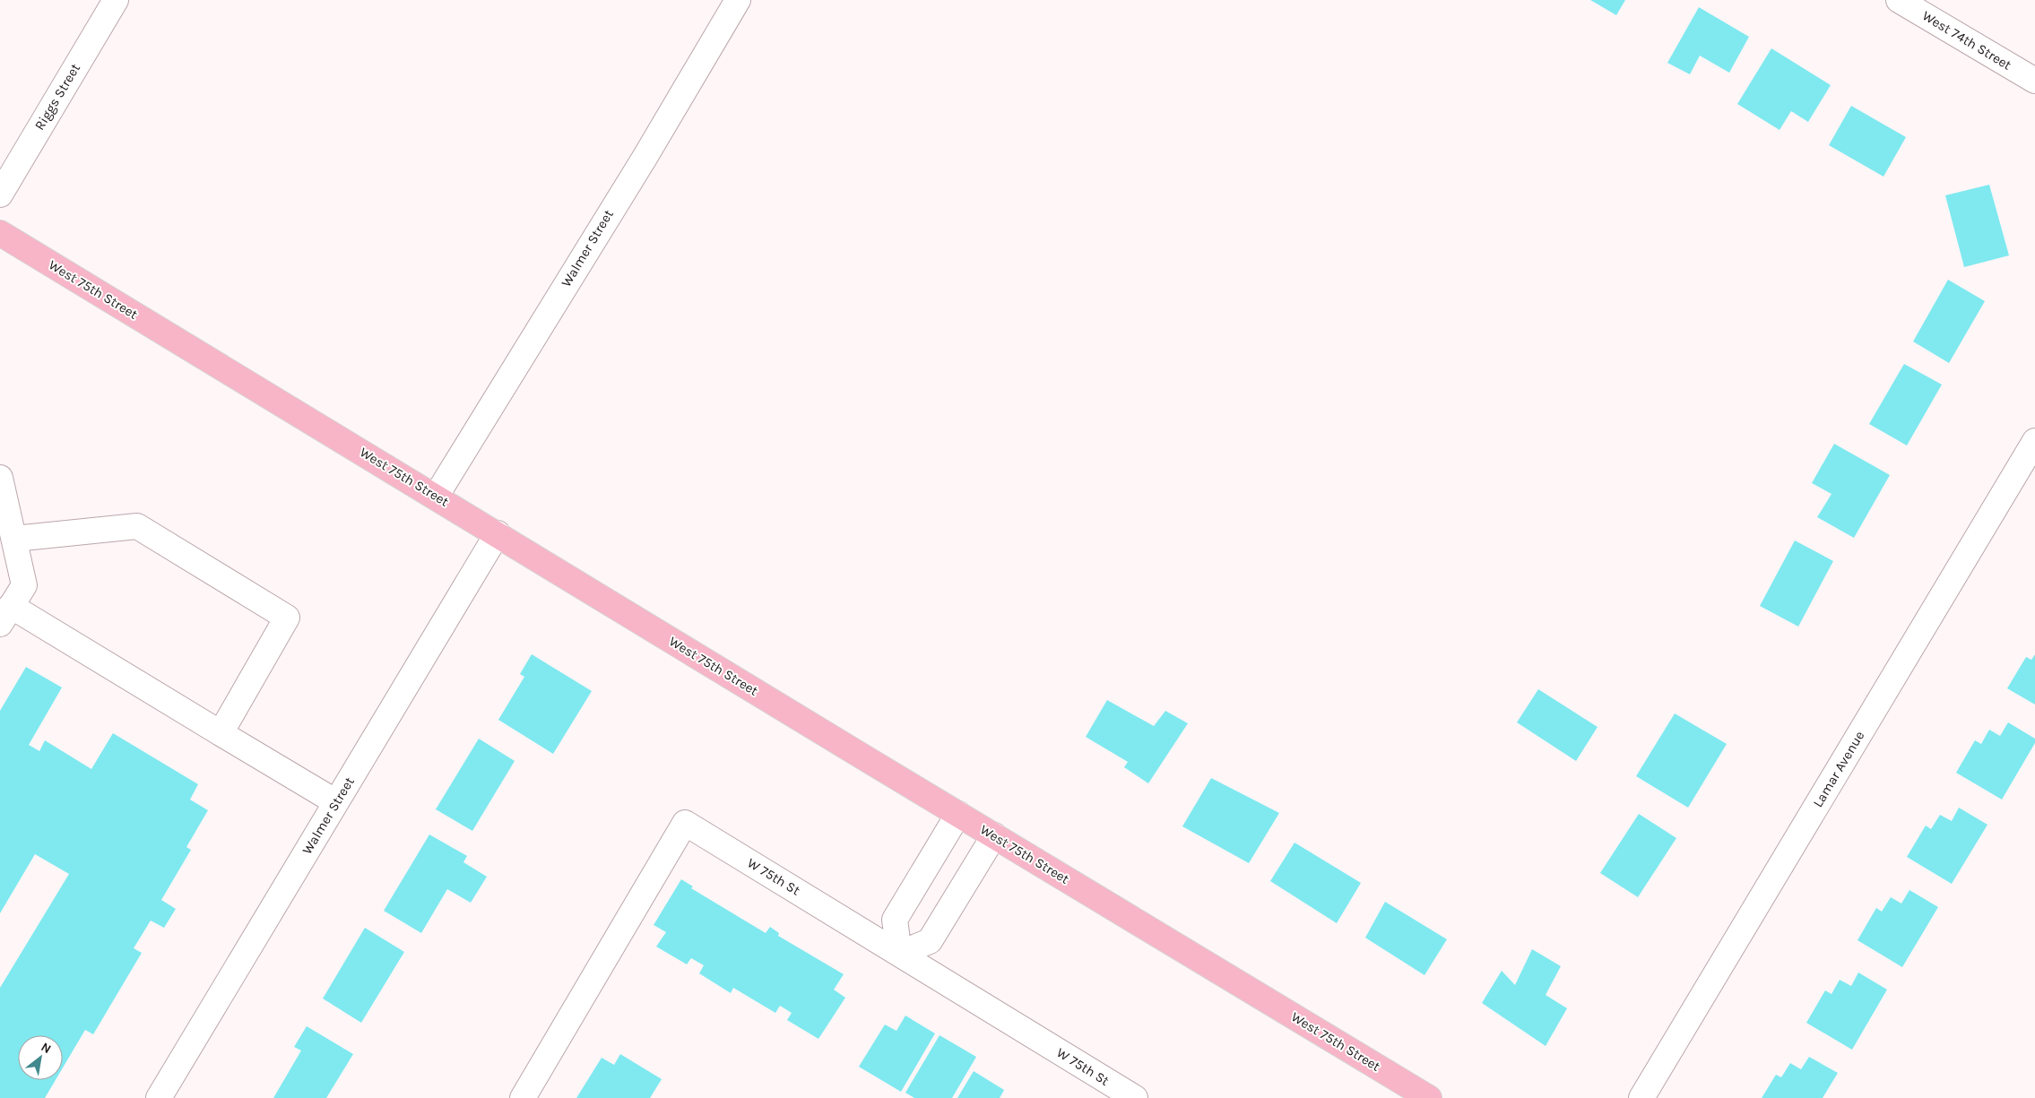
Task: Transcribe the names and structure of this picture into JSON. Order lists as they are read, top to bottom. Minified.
{"streets":{"main road":["West 75th Street"],"street":["West 74th Street","Riggs Street","Walmer Street","Lamar Avenue","W 75th St"]},"crossings":[["Walmer Street","West 75th Street"]],"north":"top right"}
